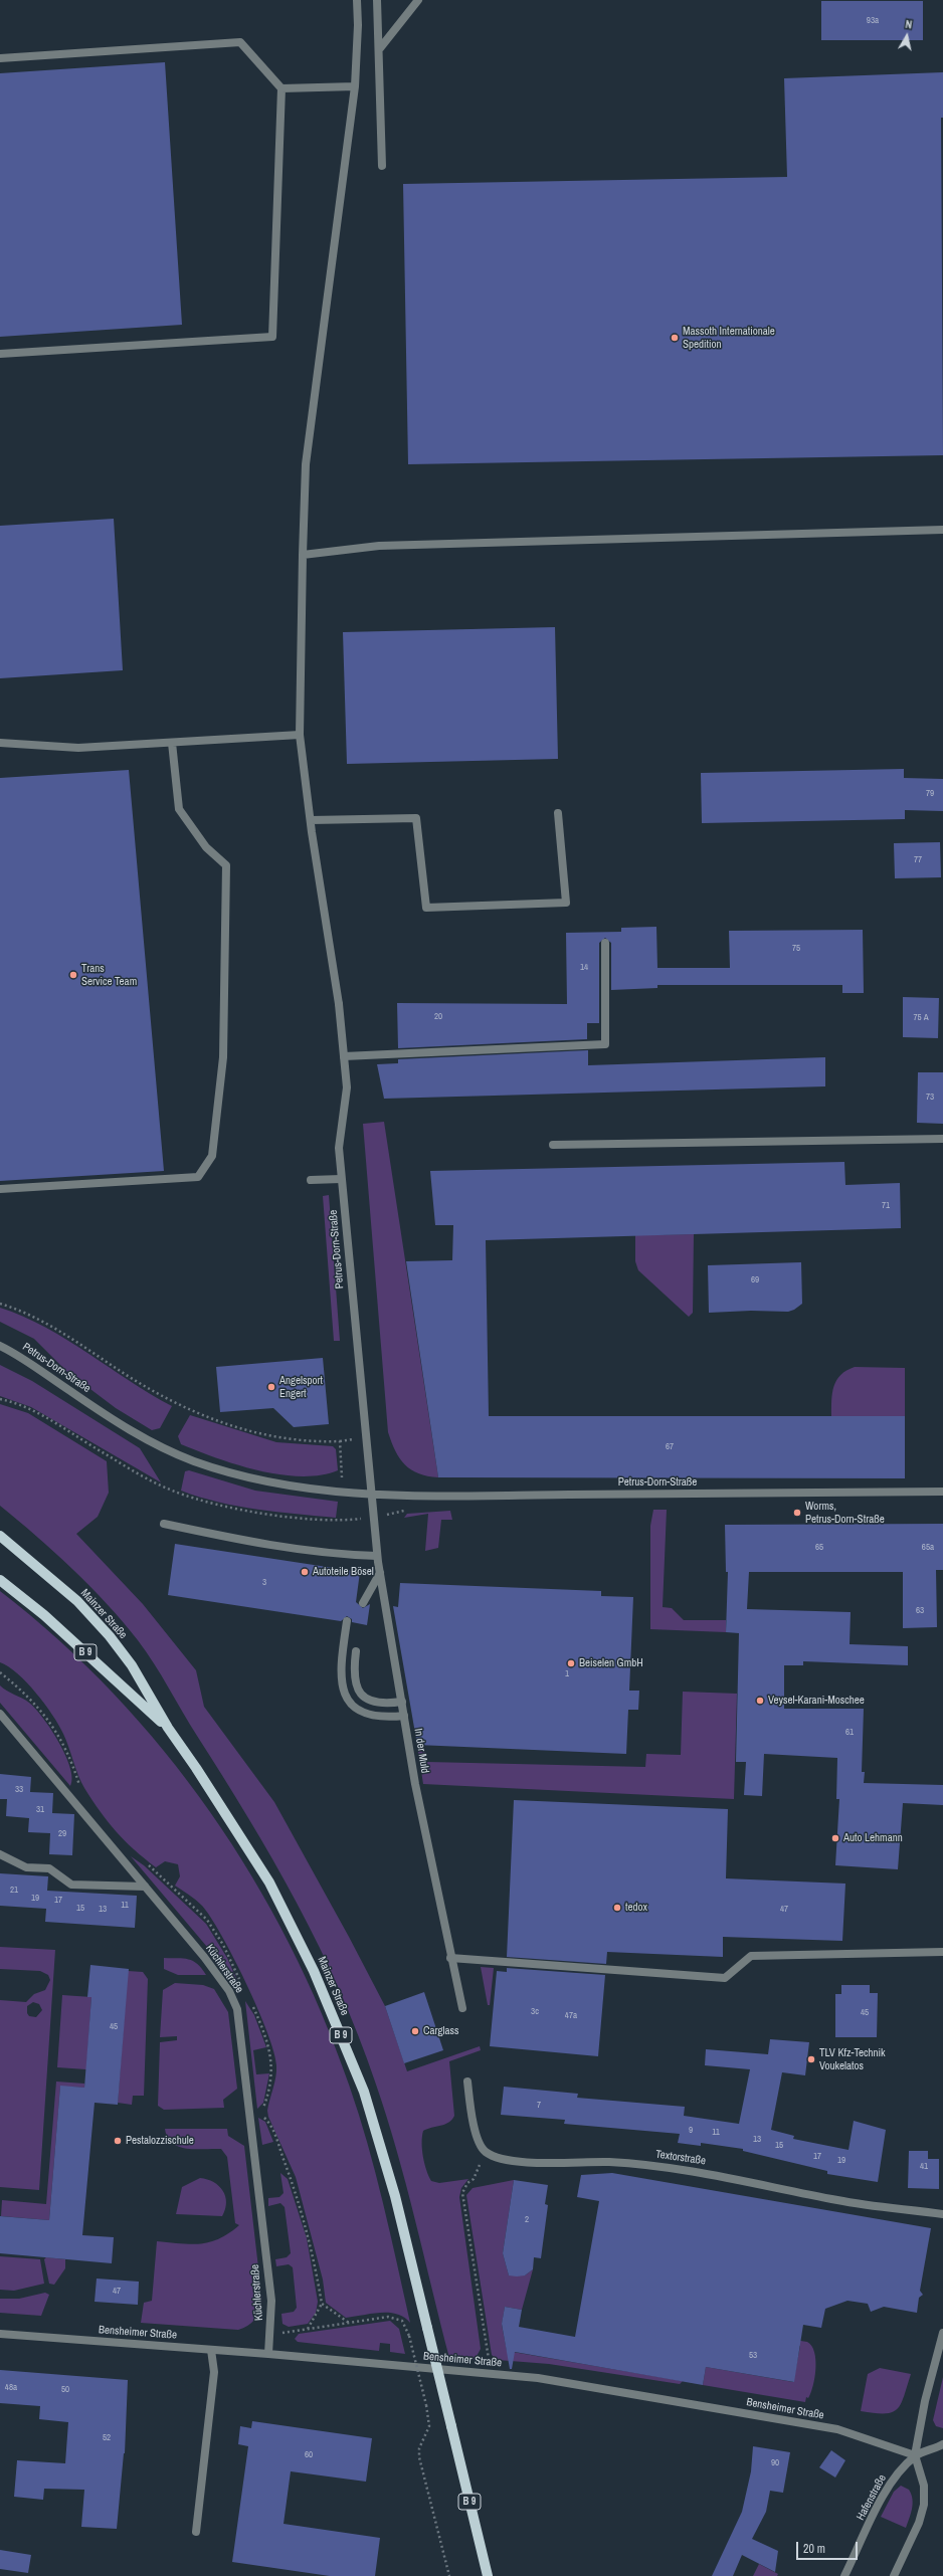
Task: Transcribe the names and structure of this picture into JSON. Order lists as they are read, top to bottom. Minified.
{"streets":{"main road":["Mainzer Straße","B 9"],"street":["Petrus-Dorn-Straße","In der Muld","Küchlerstraße","Textorstraße","Bensheimer Straße","Hafenstraße"]},"crossings":[["Petrus-Dorn-Straße","In der Muld"],["Küchlerstraße","Bensheimer Straße"],["Bensheimer Straße","Hafenstraße"]],"places":["Massoth Internationale Spedition","Trans Service Team","Angelsport Engert","Worms, Petrus-Dorn-Straße","Autoteile Bösel","Beiselen GmbH","Veysel-Karani-Moschee","Auto Lehmann","tedox","Carglass","TLV Kfz-Technik Voukelatos","Pestalozzischule"],"house_numbers":["93a","79","77","75","14","20","75 A","73","71","69","67","65","65a","3","63","1","61","33","31","29","21","19","17","11","15","13","47","3c","45","47a","45","7","9","11","13","15","17","19","41","2","47","53","48a","50","52","60","90"],"scale_bar":"20 m","north":"top"}
